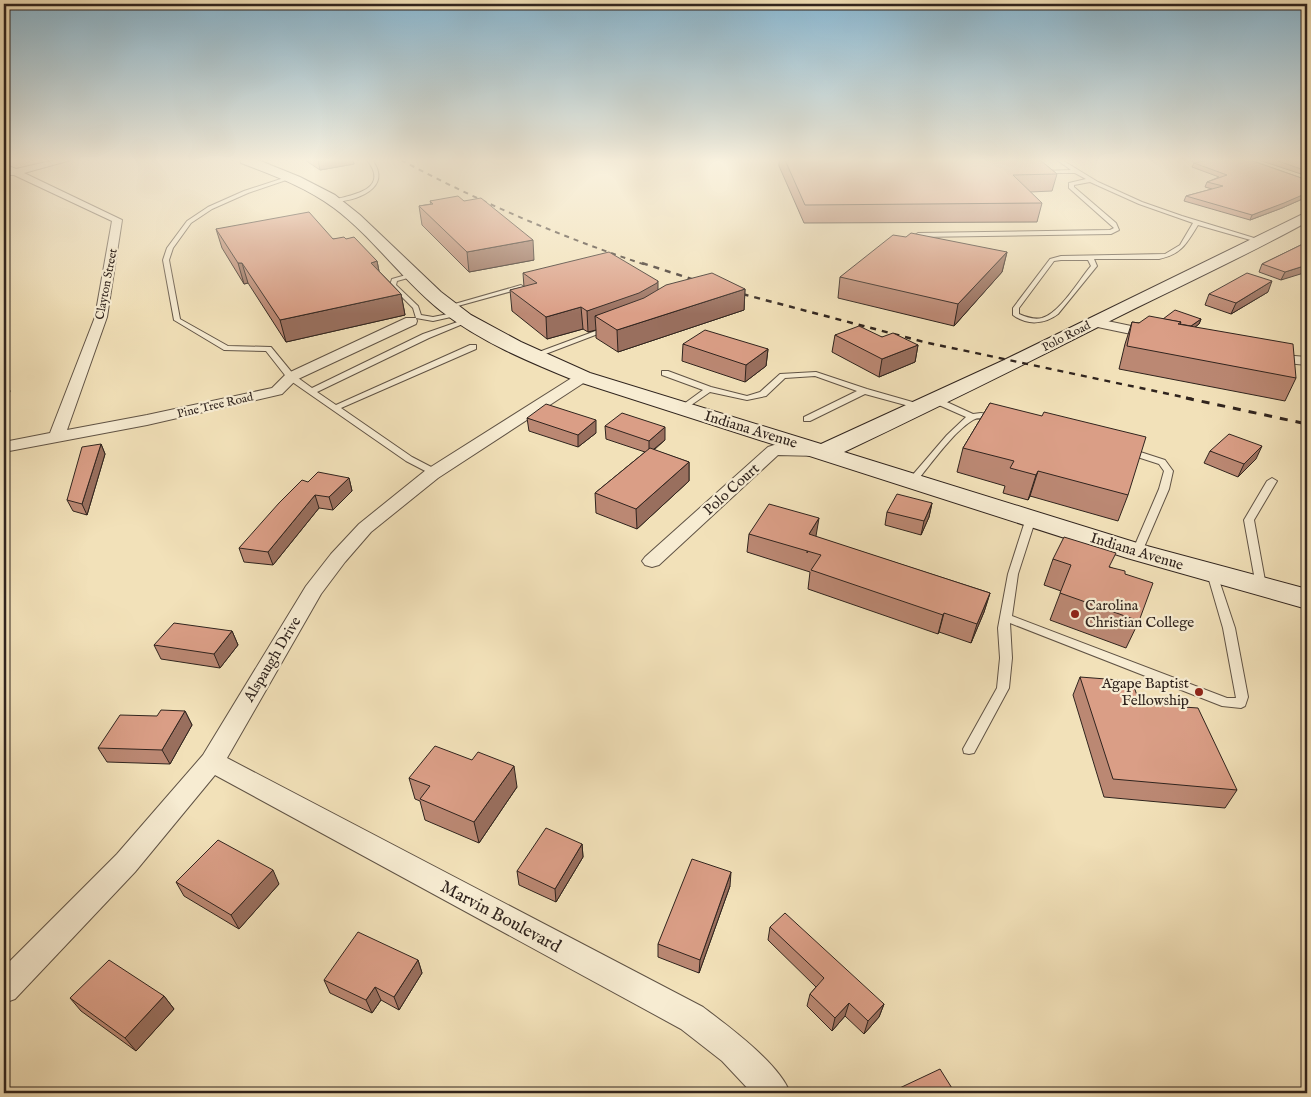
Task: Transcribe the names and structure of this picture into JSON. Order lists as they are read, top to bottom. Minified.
{"streets":{"main road":["Polo Road","Indiana Avenue"],"street":["Clayton Street","Pine Tree Road","Polo Court","Alspaugh Drive","Marvin Boulevard"]},"crossings":[["Clayton Street","Pine Tree Road"],["Polo Road","Indiana Avenue"],["Polo Road","Polo Court"],["Indiana Avenue","Polo Court"],["Indiana Avenue","Alspaugh Drive"],["Alspaugh Drive","Marvin Boulevard"]],"places":["Carolina Christian College","Agape Baptist Fellowship"]}
